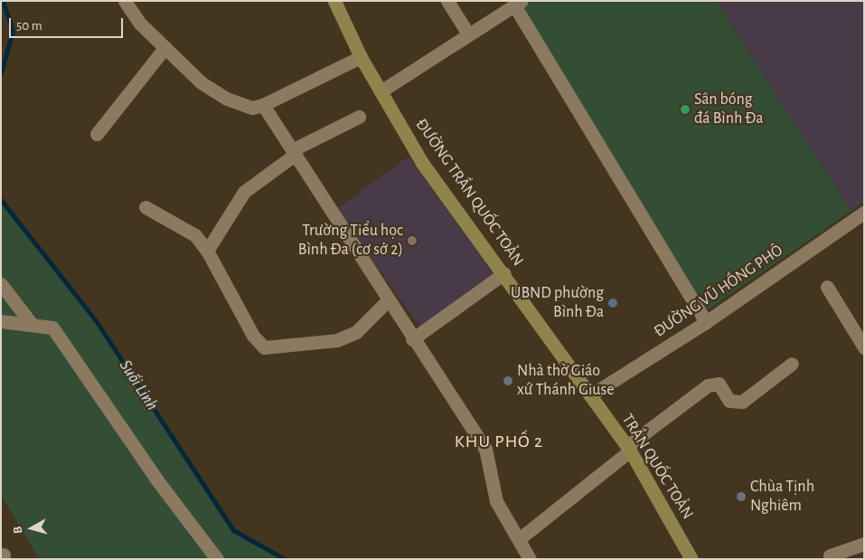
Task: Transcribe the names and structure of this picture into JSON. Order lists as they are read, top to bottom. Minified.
{"streets":{"main road":["ĐƯỜNG TRẦN QUỐC TOẢN","TRẦN QUỐC TOẢN"],"street":["ĐƯỜNG VŨ HỒNG PHÔ"]},"crossings":[["ĐƯỜNG TRẦN QUỐC TOẢN","ĐƯỜNG VŨ HỒNG PHÔ"],["ĐƯỜNG TRẦN QUỐC TOẢN","TRẦN QUỐC TOẢN"],["ĐƯỜNG VŨ HỒNG PHÔ","TRẦN QUỐC TOẢN"]],"districts":["KHU PHỐ 2"],"water":["Suối Linh"],"places":["Sân bóng đá Bình Đa","Trường Tiểu học Bình Đa (cơ sở 2)","UBND phường Bình Đa","Nhà thờ Giáo xứ Thánh Giuse","Chùa Tịnh Nghiêm"],"scale_bar":"50 m","north":"left"}
